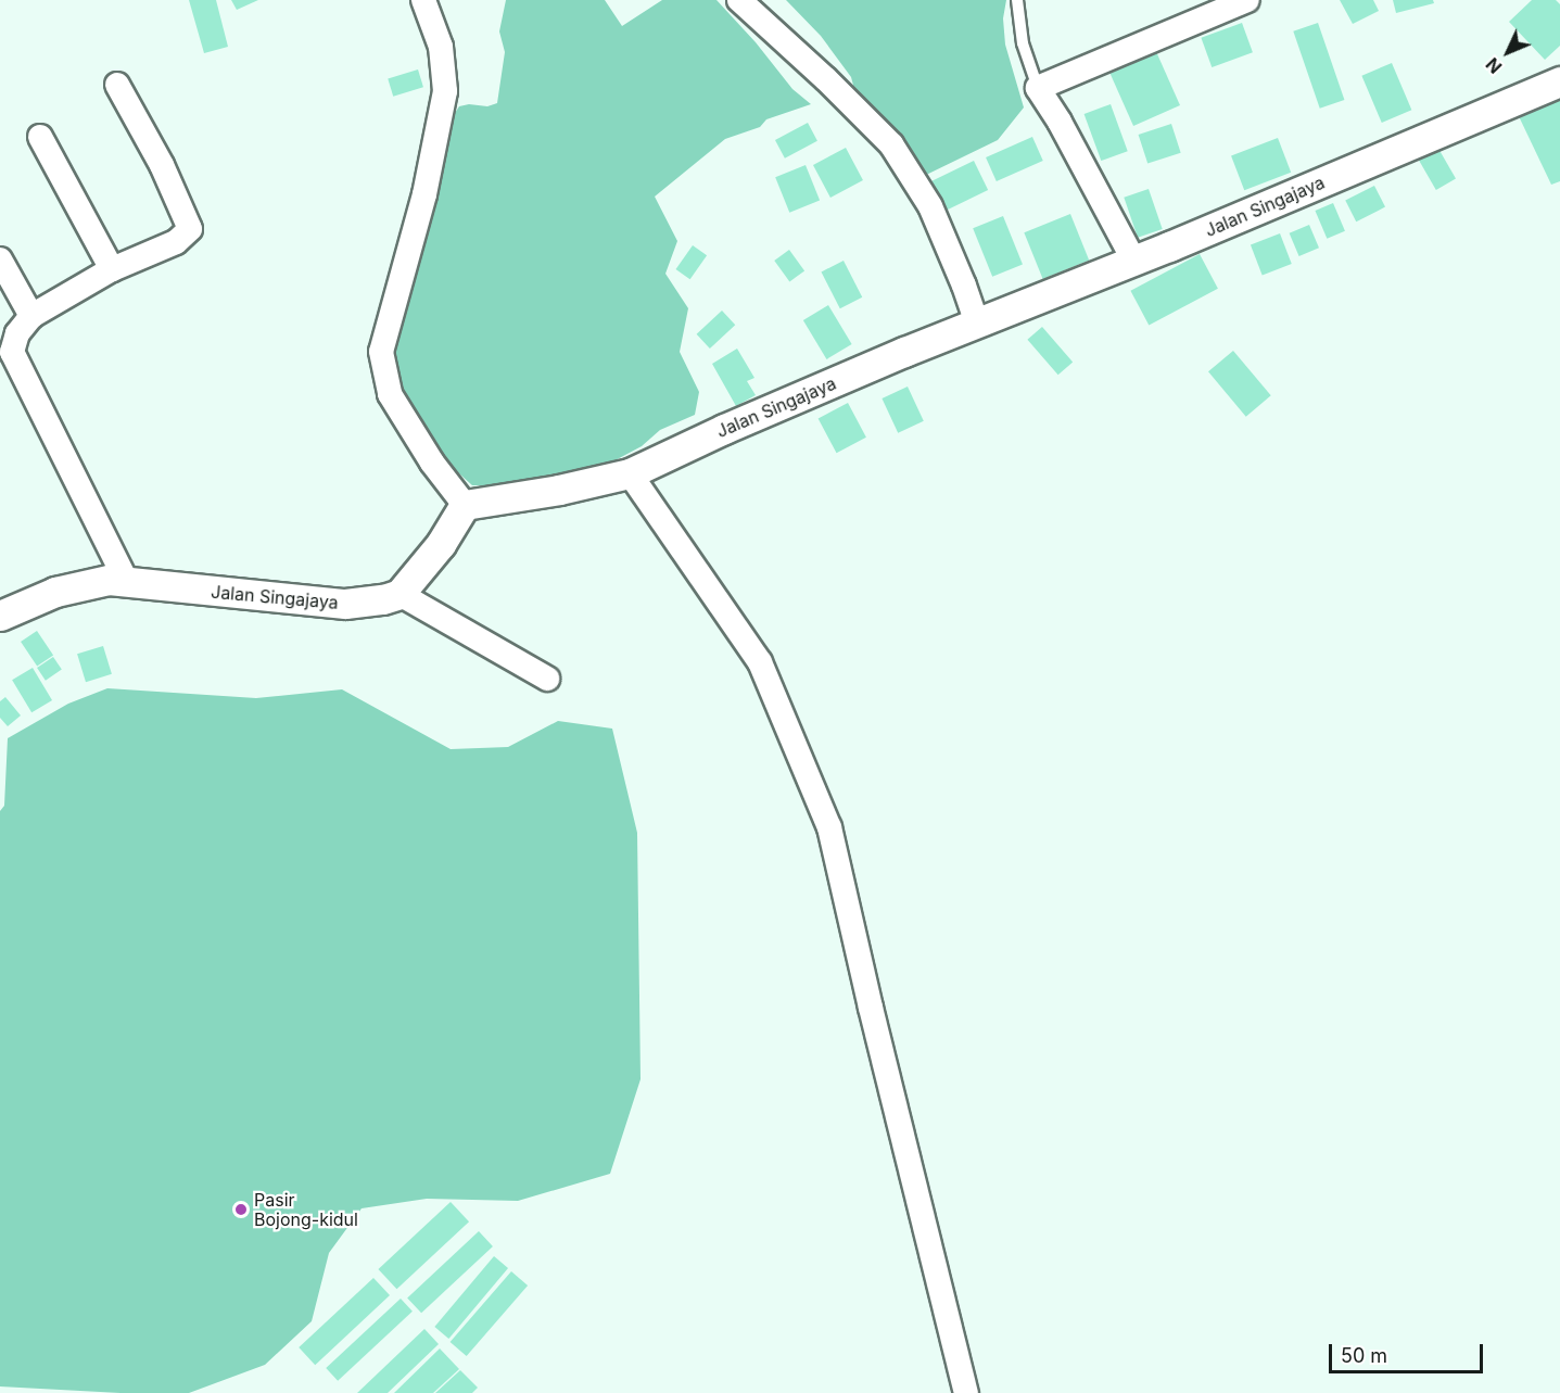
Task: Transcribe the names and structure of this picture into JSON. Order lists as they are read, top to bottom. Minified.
{"streets":{"street":["Jalan Singajaya"]},"places":["Pasir Bojong-kidul"],"scale_bar":"50 m","north":"bottom left"}
